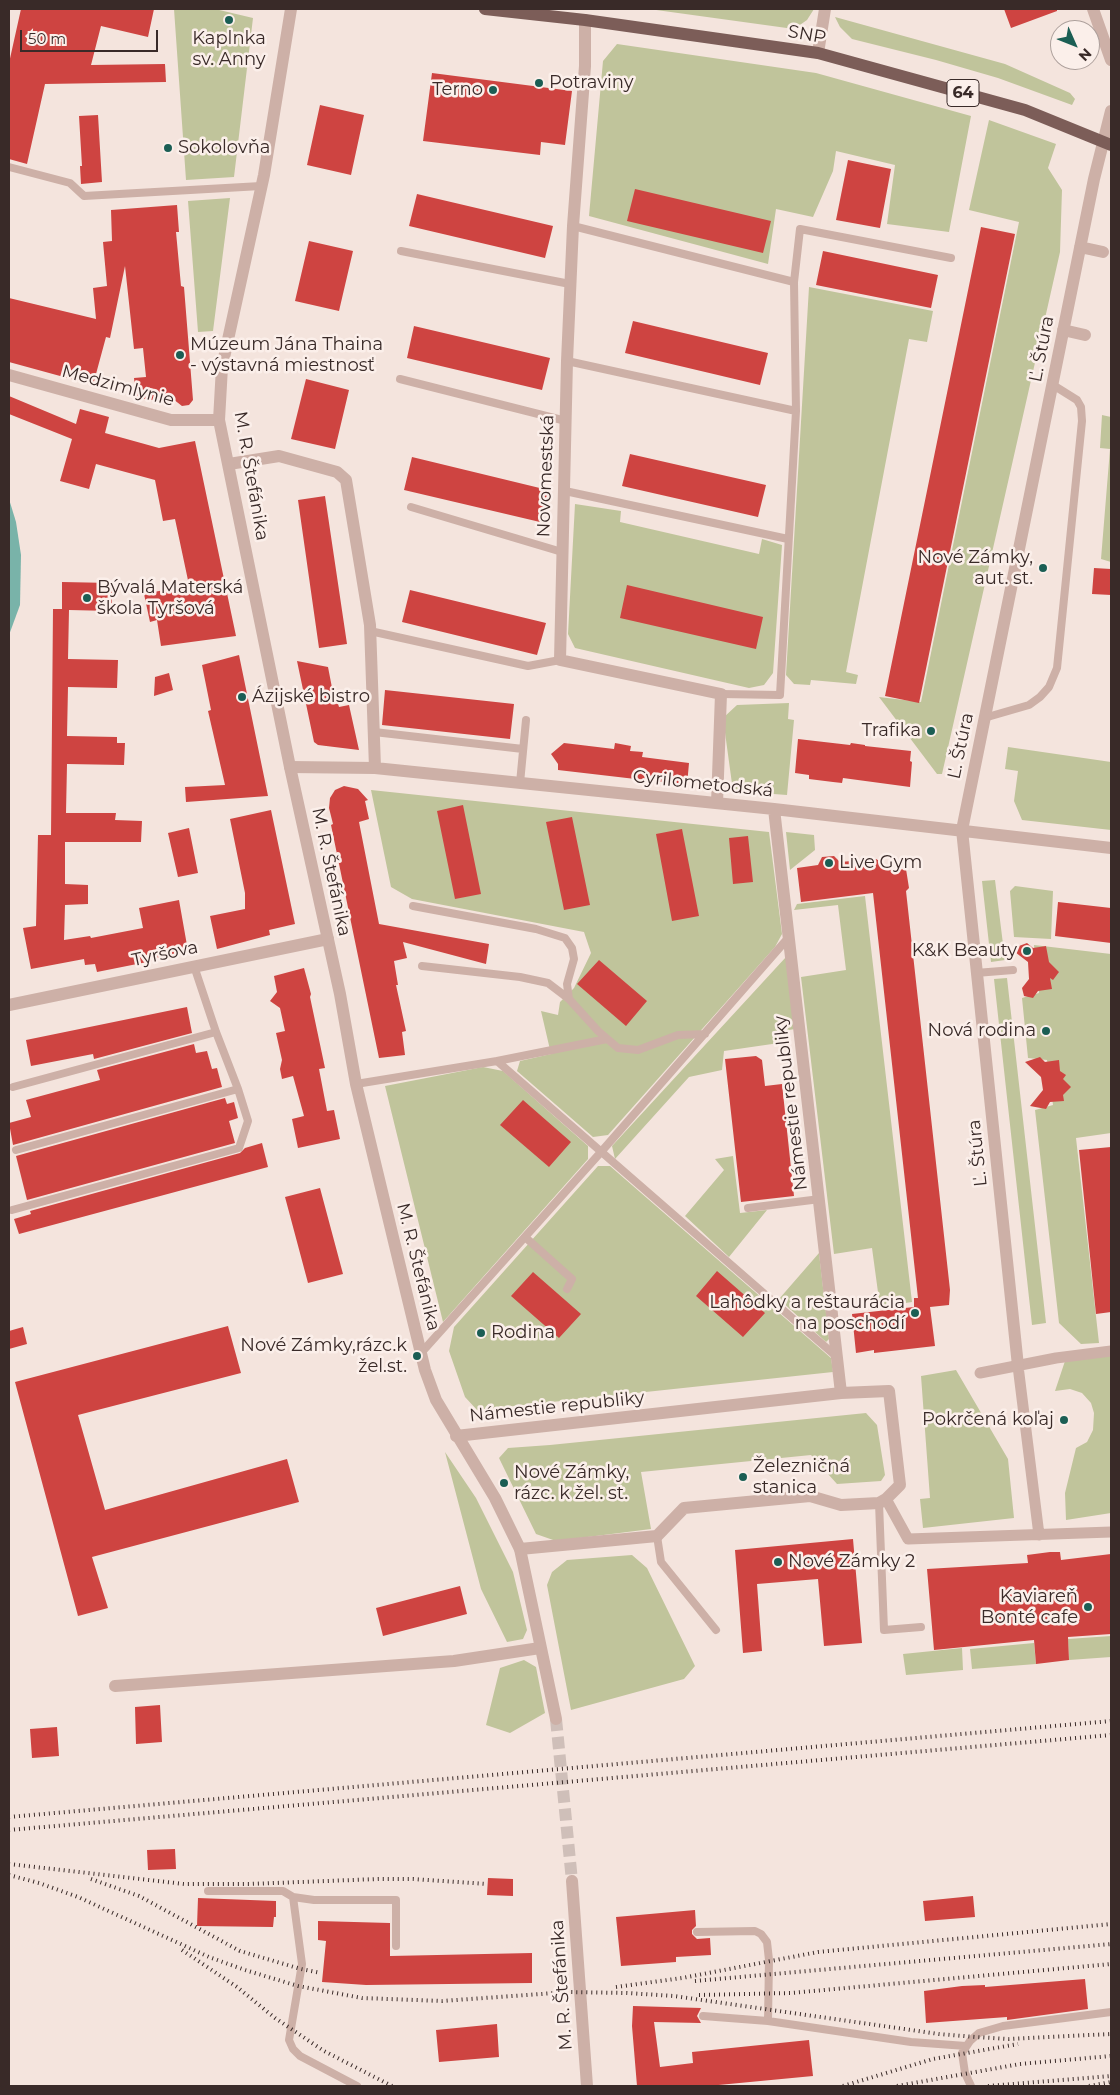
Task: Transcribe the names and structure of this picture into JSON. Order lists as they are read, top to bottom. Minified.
{"streets":{"main road":["SNP","64"],"street":["Ľ. Štúra","Medzimlynie","M. R. Štefánika","Novomestská","Cyrilometodská","Tyršova","Námestie republiky"]},"crossings":[["SNP","Ľ. Štúra"],["SNP","Novomestská"],["Ľ. Štúra","Cyrilometodská"],["Medzimlynie","M. R. Štefánika"],["M. R. Štefánika","Cyrilometodská"],["M. R. Štefánika","Tyršova"],["M. R. Štefánika","Námestie republiky"],["Cyrilometodská","Námestie republiky"]],"places":["Kaplnka sv. Anny","Potraviny","Terno","Sokolovňa","Múzeum Jána Thaina - výstavná miestnosť","Nové Zámky, aut. st.","Bývalá Materská škola Tyršová","Ázijské bistro","Trafika","Live Gym","K&K Beauty","Nová rodina","Lahôdky a reštaurácia na poschodí","Rodina","Nové Zámky,rázc.k žel.st.","Pokrčená koľaj","Železničná stanica","Nové Zámky, rázc. k žel. st.","Nové Zámky 2","Kaviareň Bonté cafe"],"scale_bar":"50 m","north":"bottom right"}
